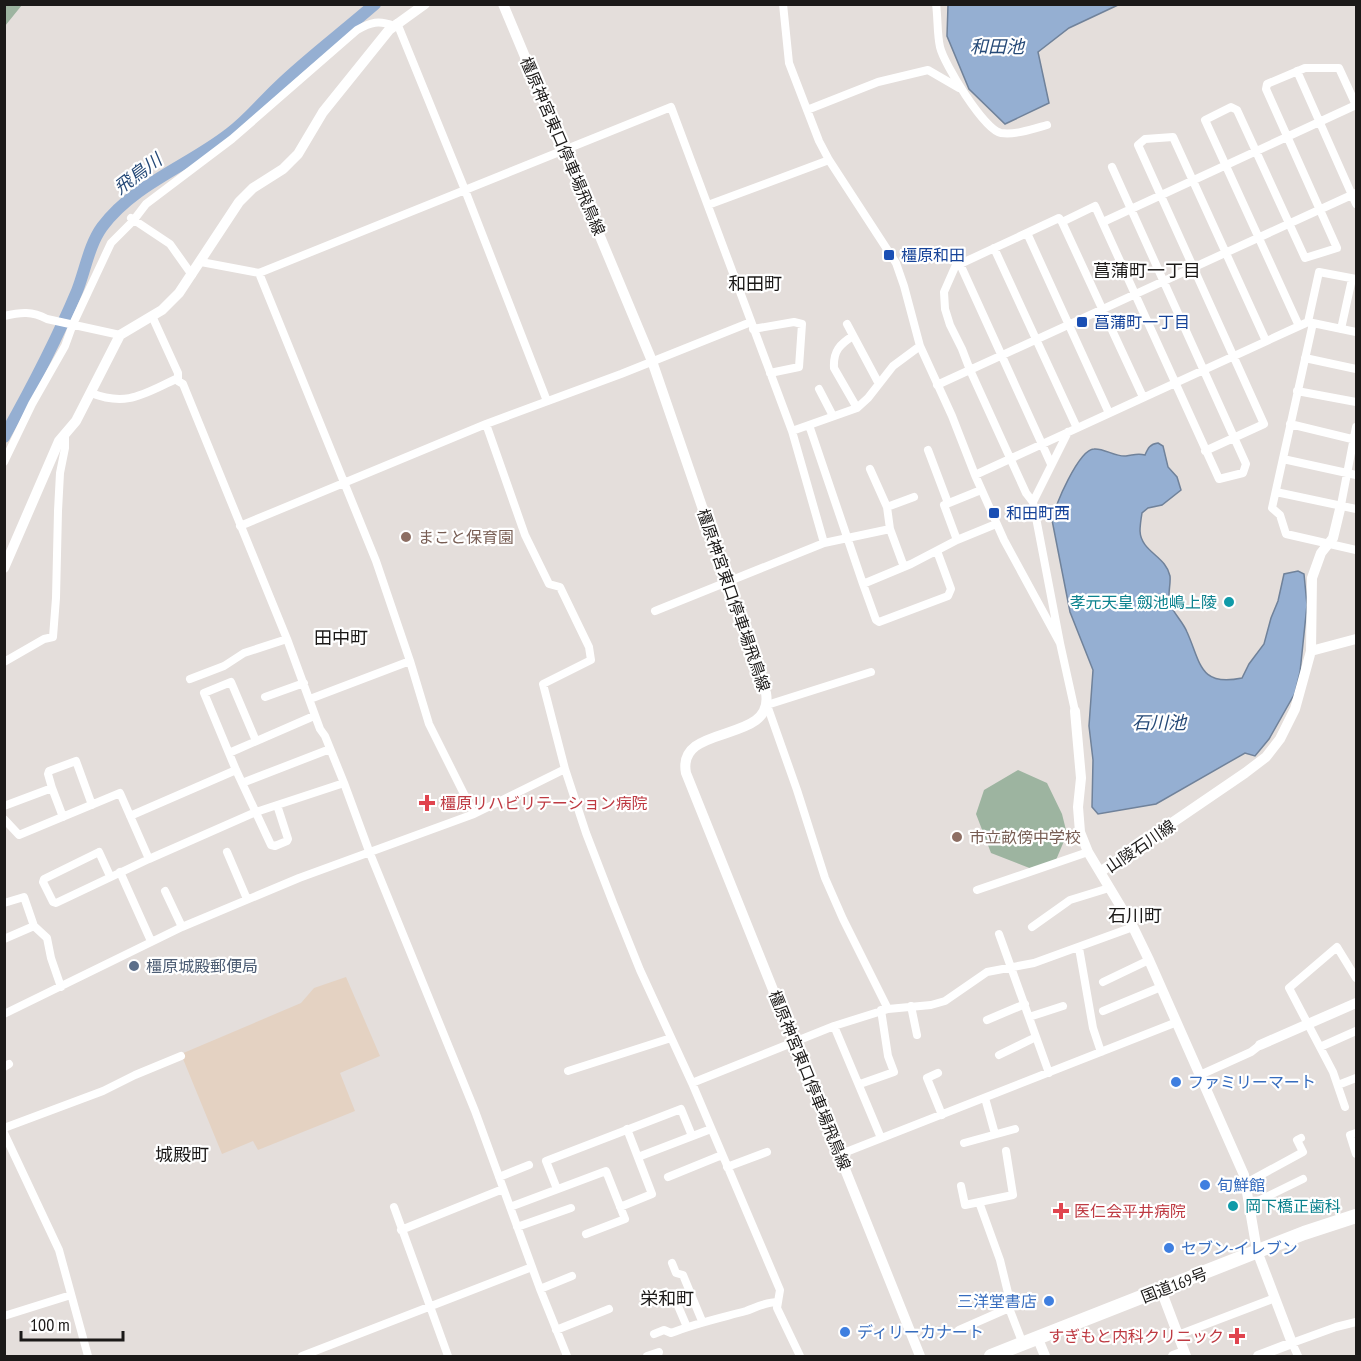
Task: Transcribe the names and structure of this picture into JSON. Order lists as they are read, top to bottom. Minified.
{"streets":{"highway":["国道169号"],"main road":["橿原神宮東口停車場飛鳥線","山陵石川線"]},"crossings":[["山陵石川線","国道169号"]],"districts":["菖蒲町一丁目","和田町","田中町","石川町","城殿町","栄和町"],"water":["和田池","飛鳥川","石川池"],"places":{"transit":["橿原和田","菖蒲町一丁目","和田町西"],"other":["まこと保育園","孝元天皇 劔池嶋上陵","市立畝傍中学校","橿原城殿郵便局","ファミリーマート","旬鮮館","岡下橋正歯科","セブン-イレブン","三洋堂書店","ディリーカナート"],"health":["橿原リハビリテーション病院","医仁会平井病院","すぎもと内科クリニック"]},"scale_bar":"100 m"}
